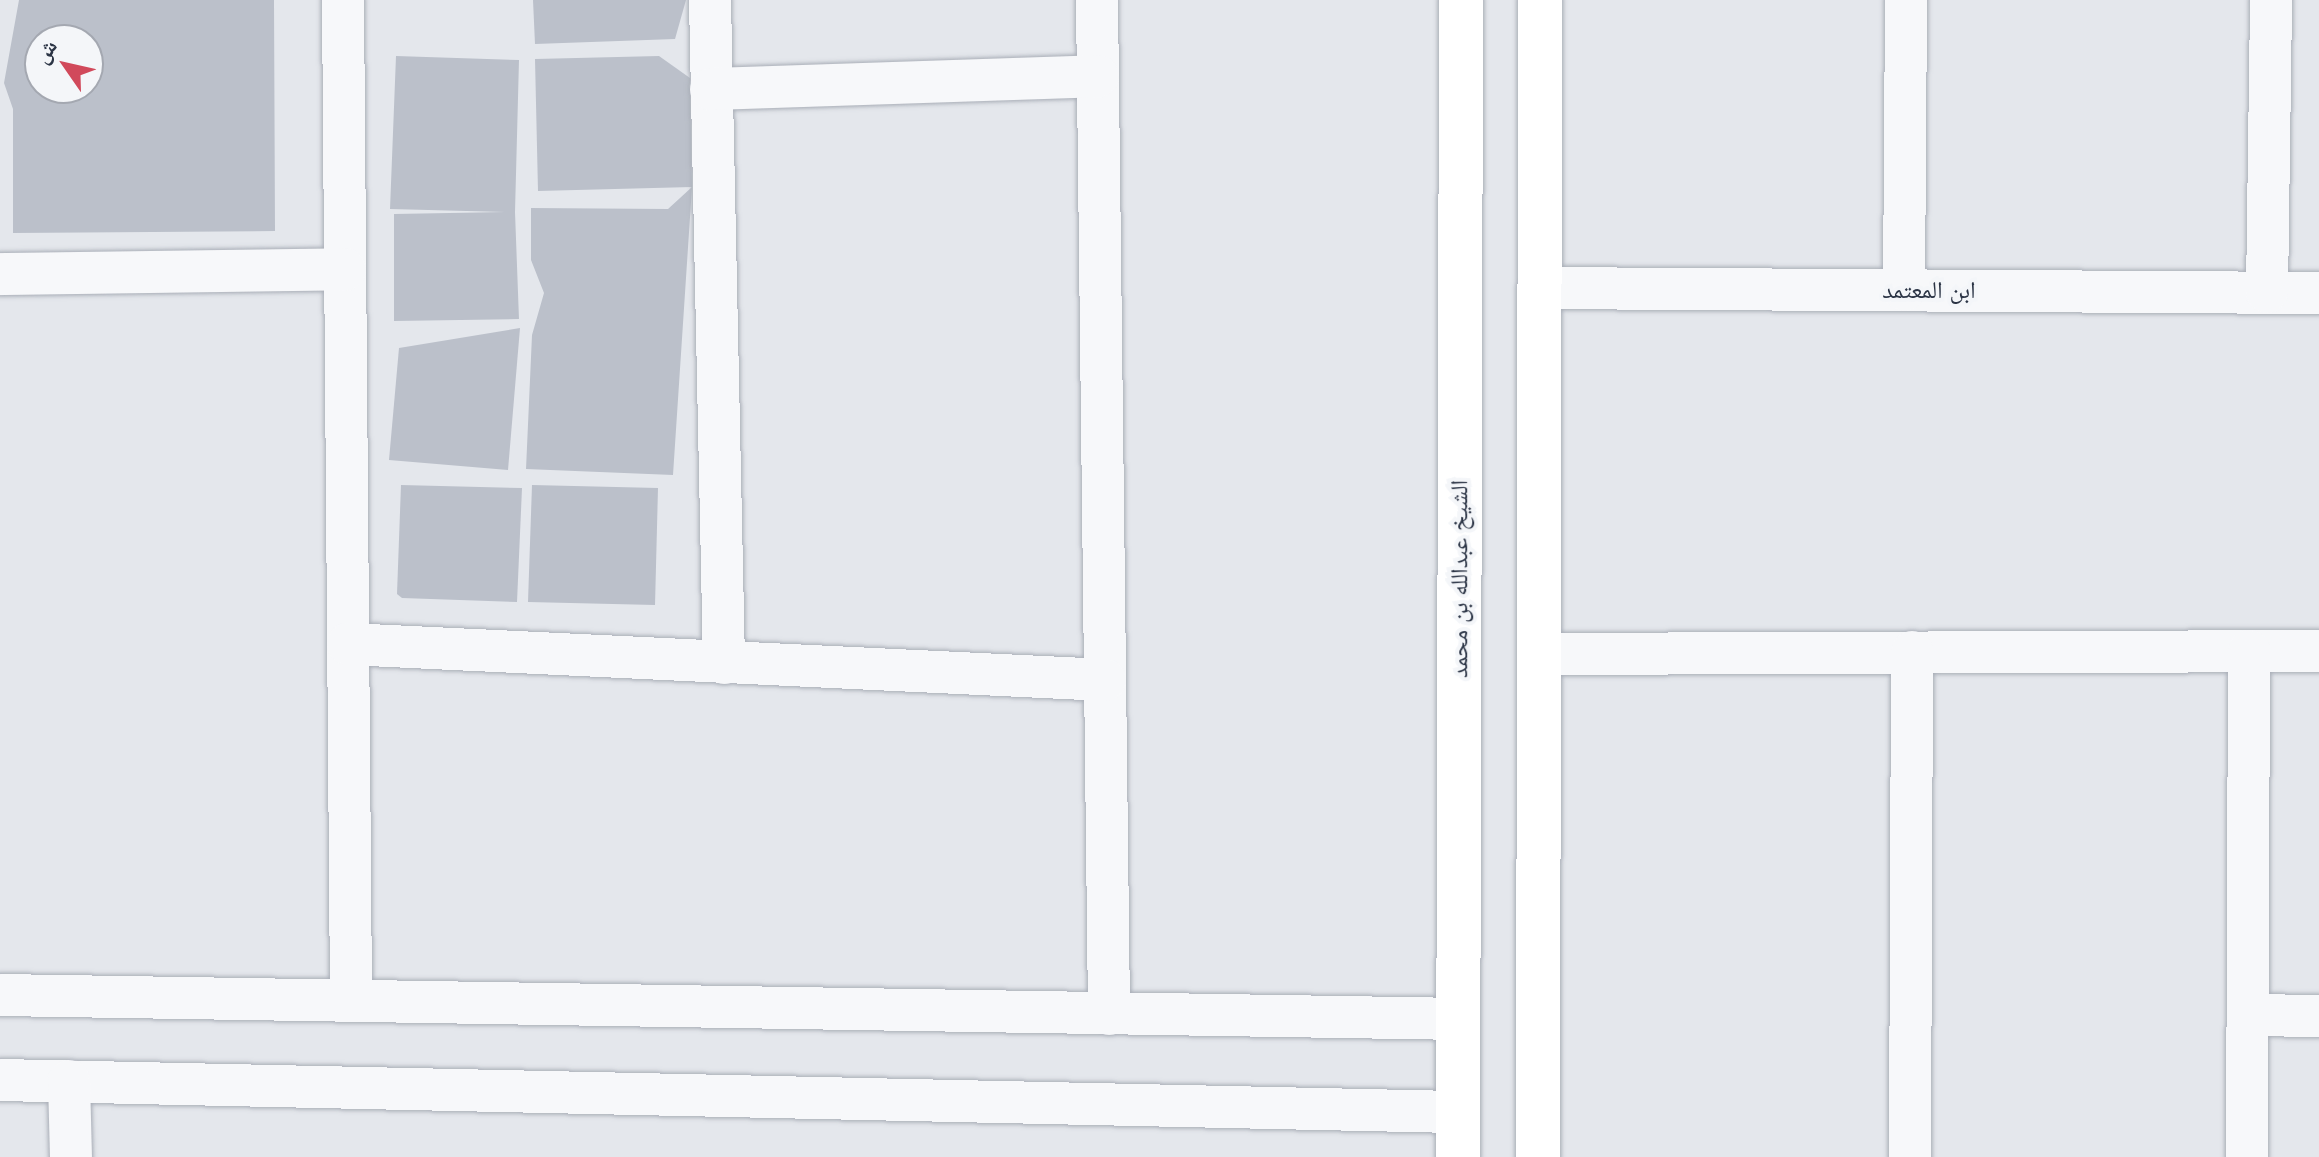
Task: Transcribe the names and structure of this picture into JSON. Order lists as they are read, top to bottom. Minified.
{"streets":{"main road":["الشيخ عبدالله بن محمد"],"street":["ابن المعتمد"]},"north":"top left"}
